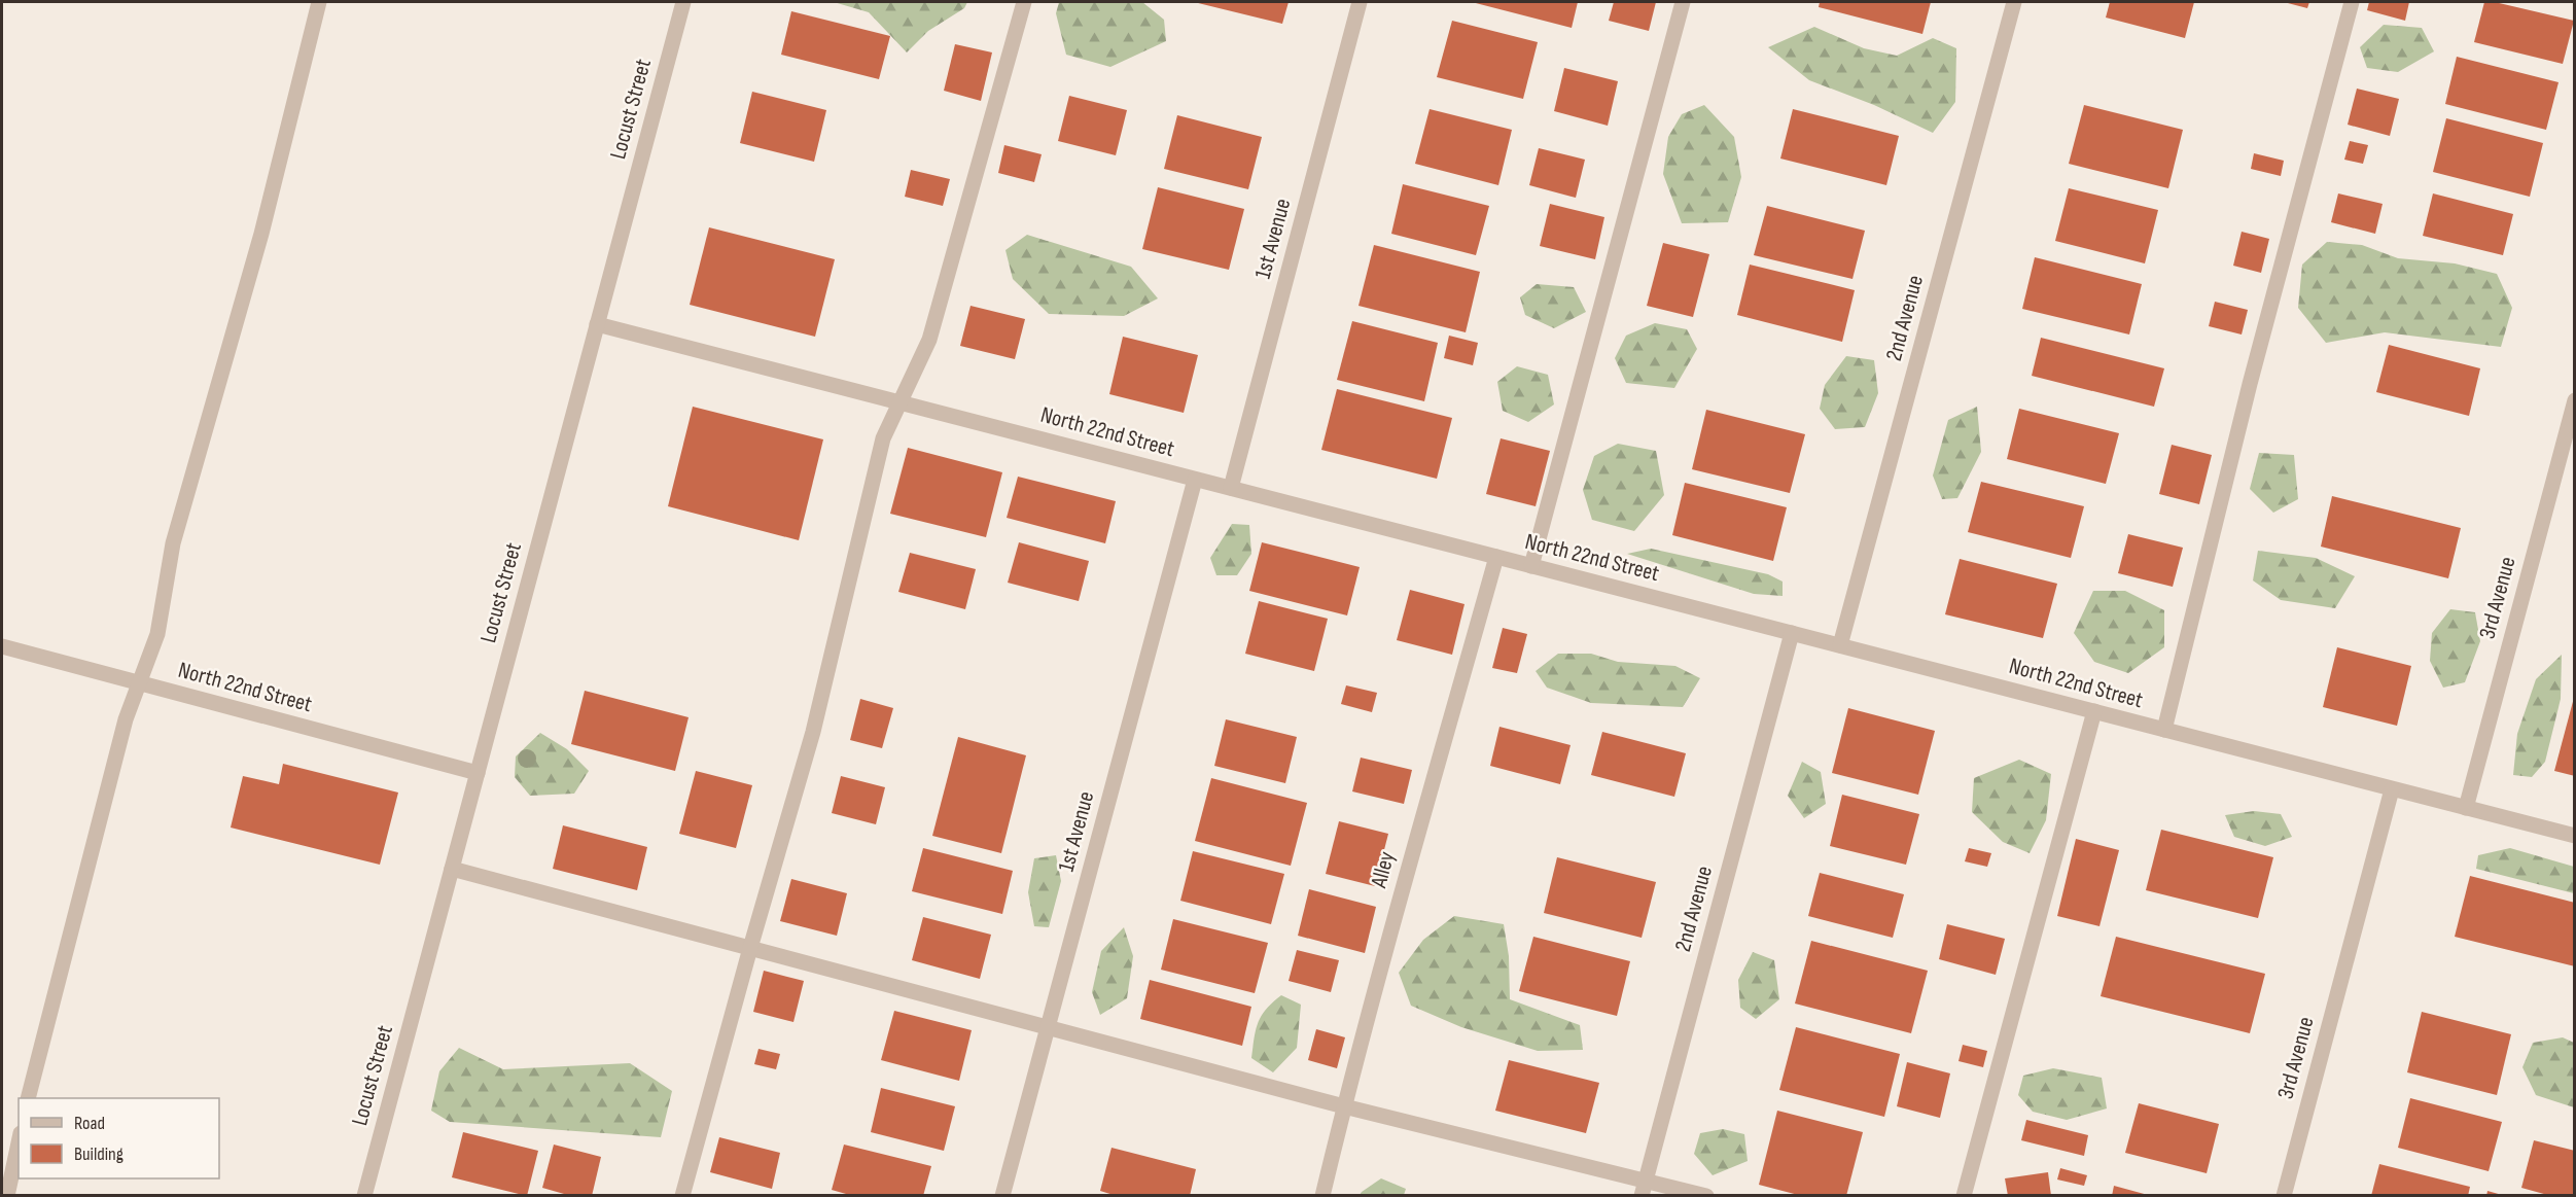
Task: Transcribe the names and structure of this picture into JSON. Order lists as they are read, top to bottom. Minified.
{"streets":{"street":["Locust Street","1st Avenue","2nd Avenue","North 22nd Street","3rd Avenue","Alley"]},"crossings":[["Locust Street","North 22nd Street"],["1st Avenue","North 22nd Street"],["2nd Avenue","North 22nd Street"],["North 22nd Street","3rd Avenue"],["North 22nd Street","Alley"]],"legend":["Road","Building"]}
